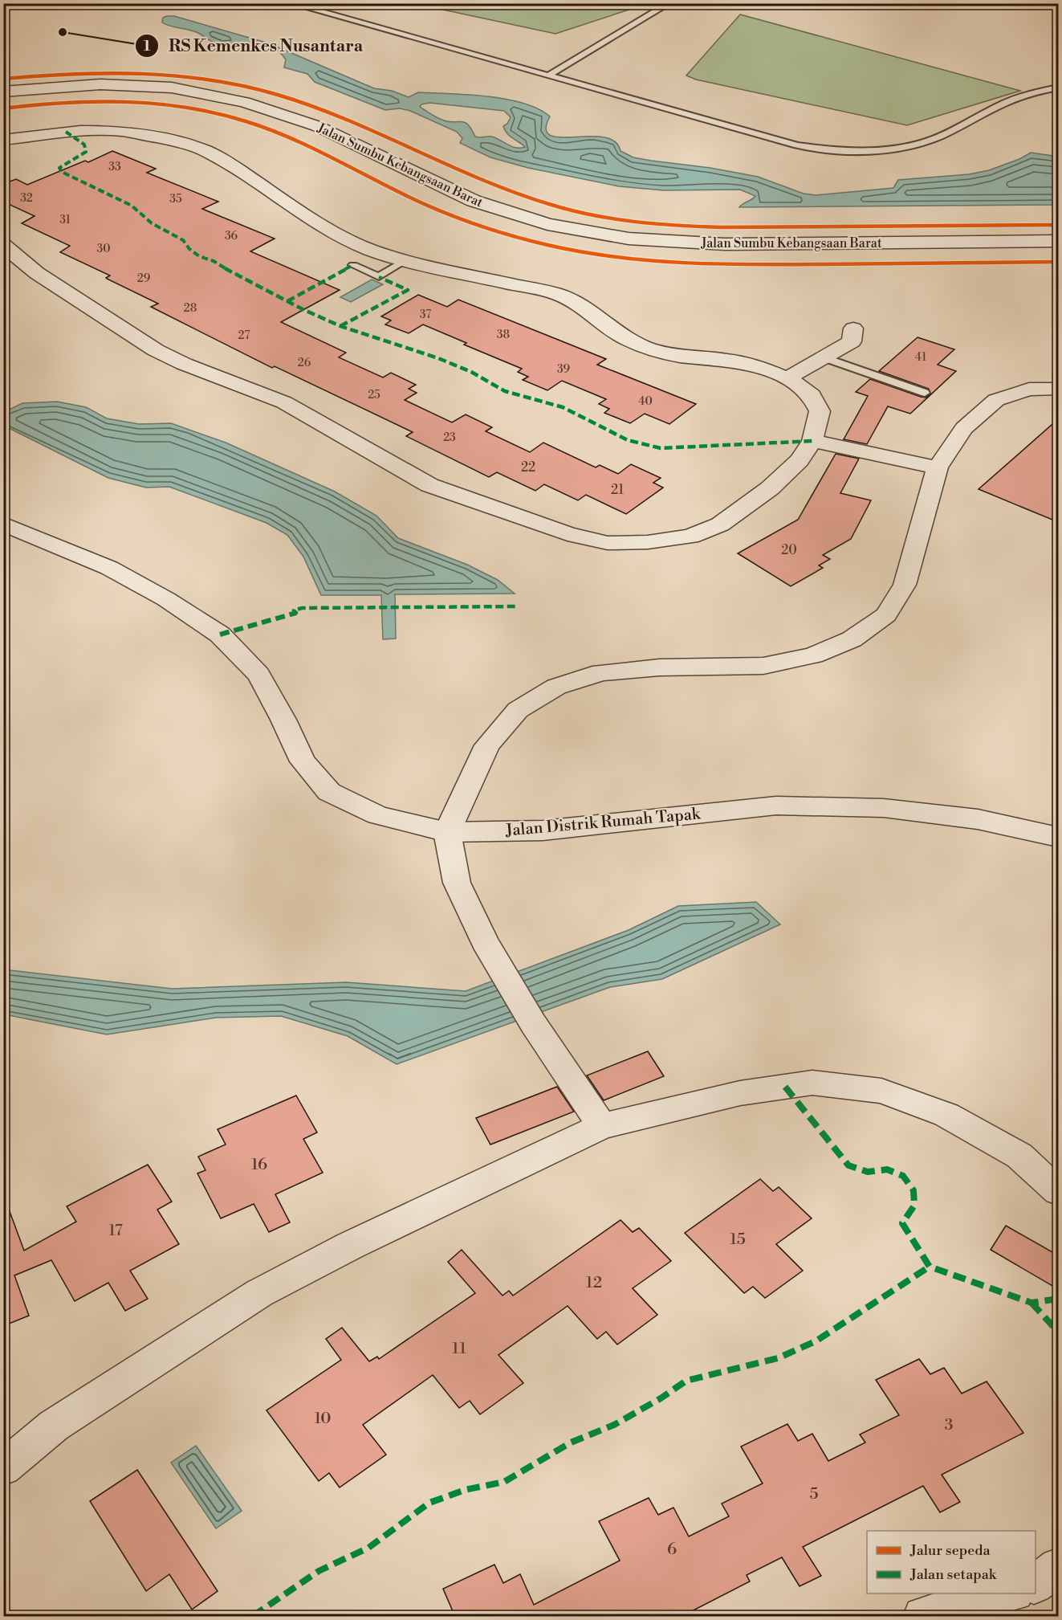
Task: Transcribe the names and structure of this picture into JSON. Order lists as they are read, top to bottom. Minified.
{"streets":{"street":["Jalan Sumbu Kebangsaan Barat","Jalan Distrik Rumah Tapak"]},"places":["RS Kemenkes Nusantara"],"house_numbers":["33","32","35","31","36","30","29","28","37","38","27","41","26","39","25","40","23","22","21","20","16","17","15","12","11","10","3","5","6"],"legend":["Jalur sepeda","Jalan setapak"]}
